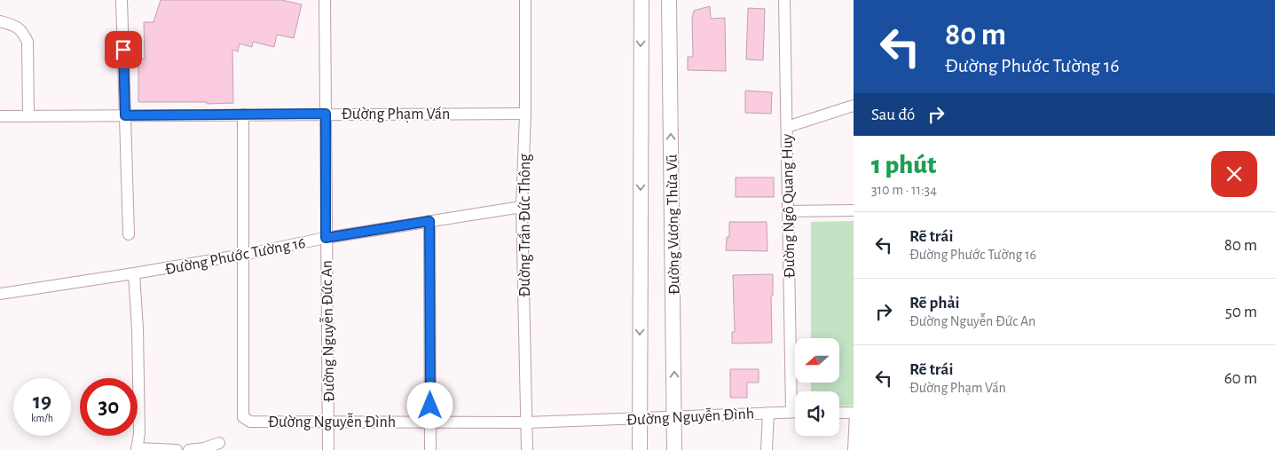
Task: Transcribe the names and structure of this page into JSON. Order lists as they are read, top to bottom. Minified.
{"streets":{"street":["Đường Phạm Vấn","Đường Ngô Quang Huy","Đường Vương Thừa Vũ","Đường Trần Đức Thông","Đường Phước Tường 16","Đường Nguyễn Đức An","Đường Nguyễn Đình"]},"crossings":[["Đường Phạm Vấn","Đường Trần Đức Thông"],["Đường Phạm Vấn","Đường Nguyễn Đức An"],["Đường Phạm Vấn","Đường Nguyễn Đình"],["Đường Vương Thừa Vũ","Đường Nguyễn Đình"],["Đường Trần Đức Thông","Đường Phước Tường 16"],["Đường Trần Đức Thông","Đường Nguyễn Đình"],["Đường Phước Tường 16","Đường Nguyễn Đức An"],["Đường Phước Tường 16","Đường Nguyễn Đình"],["Đường Nguyễn Đức An","Đường Nguyễn Đình"]],"north":"left","page":{"turn":["80 m","Đường Phước Tường 16"],"then":"Sau đó","heading":["1 phút","310 m · 11:34"],"list":[{"name":"Rẽ trái","note":"Đường Phước Tường 16","value":"80 m"},{"name":"Rẽ phải","note":"Đường Nguyễn Đức An","value":"50 m"},{"name":"Rẽ trái","note":"Đường Phạm Vấn","value":"60 m"}],"speed":"19 km/h","limit":"30"}}
